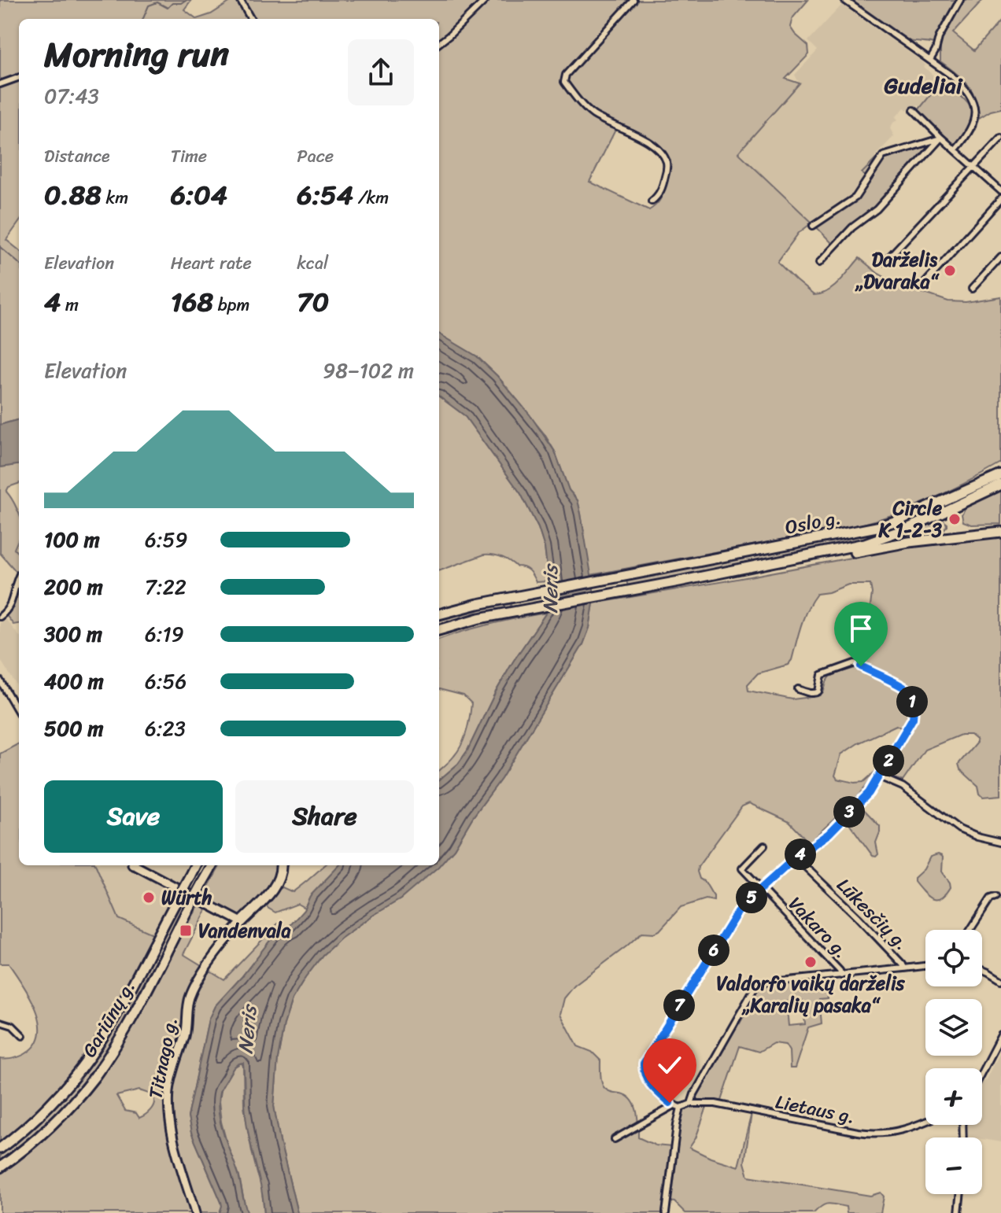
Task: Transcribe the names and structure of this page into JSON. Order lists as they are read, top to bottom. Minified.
{"streets":{"highway":["Oslo g.","Gariūnų g."],"street":["Lūkesčių g.","Vakaro g.","Titnago g.","Lietaus g."]},"districts":["Gudeliai"],"water":["Neris"],"places":{"other":["Darželis „Dvaraka“","Circle K 1-2-3","Würth","Valdorfo vaikų darželis „Karalių pasaka“"],"transit":["Vandenvala"]},"page":{"heading":["Morning run","07:43"],"stats":[["Distance","0.88 km"],["Time","6:04"],["Pace","6:54 /km"],["Elevation","4 m"],["Heart rate","168 bpm"],["kcal","70"]],"chart":["Elevation","98–102 m"],"list":[{"name":"100 m","note":"6:59"},{"name":"200 m","note":"7:22"},{"name":"300 m","note":"6:19"},{"name":"400 m","note":"6:56"},{"name":"500 m","note":"6:23"}],"pins":["1","2","3","4","5","6","7"],"buttons":["Save","Share"],"map_buttons":["+","−"]}}
